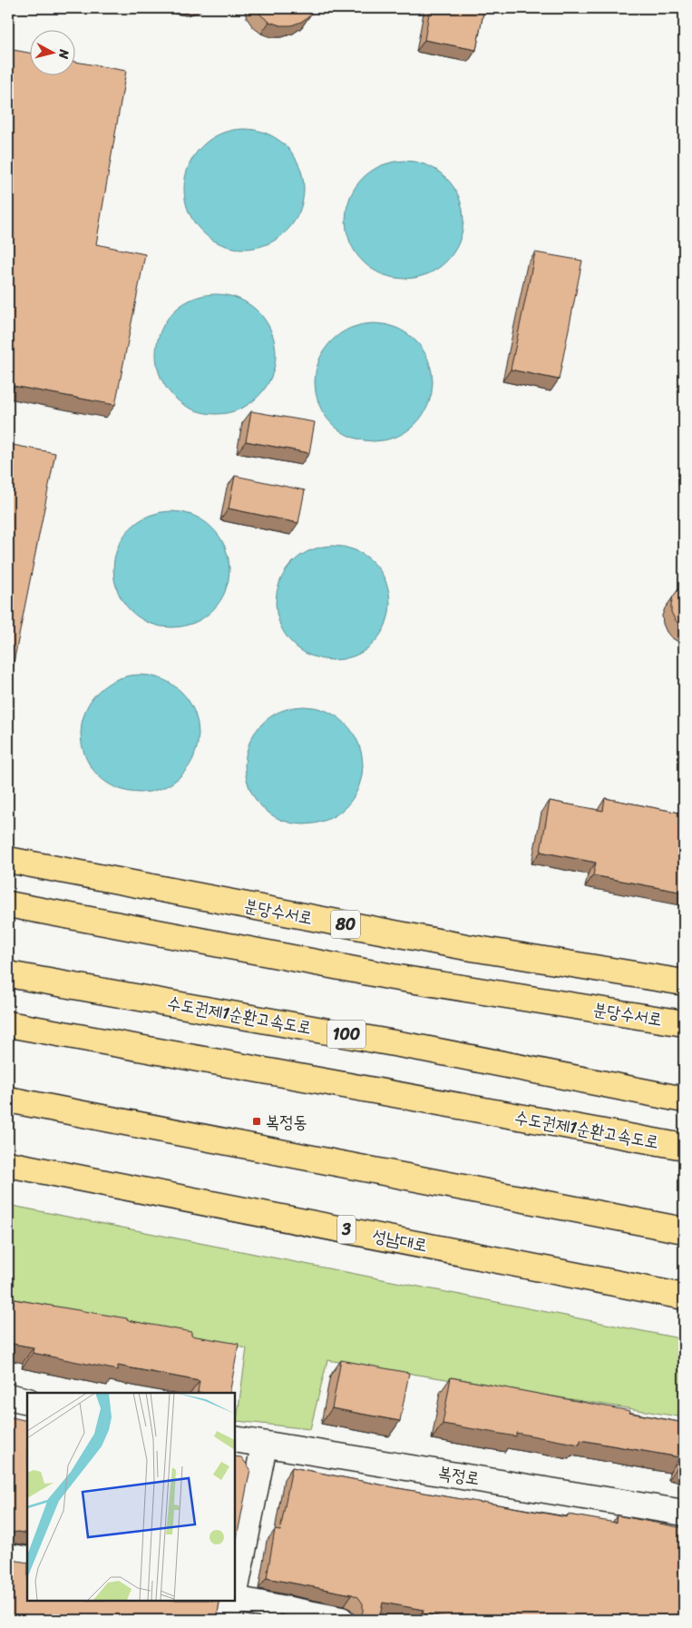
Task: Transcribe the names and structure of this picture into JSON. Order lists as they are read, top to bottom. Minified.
{"streets":{"main road":["분당수서로","80","수도권제1순환고속도로","100","3","성남대로"],"street":["복정로"]},"places":{"transit":["복정동"]},"north":"right"}
